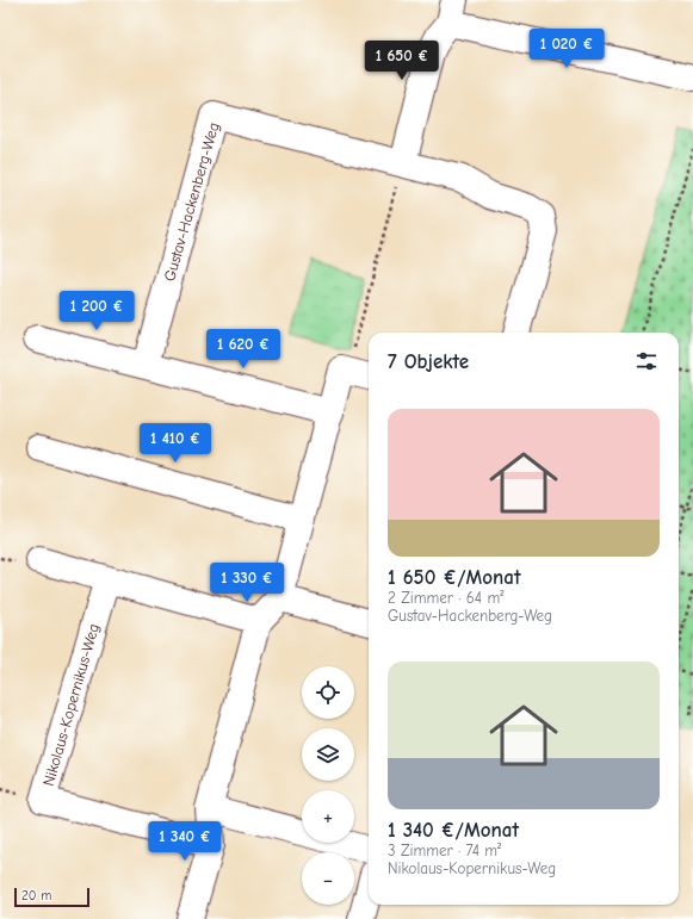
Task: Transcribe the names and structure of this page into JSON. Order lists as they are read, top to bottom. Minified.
{"streets":{"street":["Gustav-Hackenberg-Weg","Nikolaus-Kopernikus-Weg"]},"scale_bar":"20 m","page":{"price":["1 020 €","1 650 €","1 200 €","1 620 €","1 410 €","1 330 €","1 340 €"],"heading":"7 Objekte","list":[{"name":"1 650 €/Monat","note":"2 Zimmer · 64 m² · Gustav-Hackenberg-Weg"},{"name":"1 340 €/Monat","note":"3 Zimmer · 74 m² · Nikolaus-Kopernikus-Weg"}],"map_buttons":["+","−"],"scale":"20 m"}}
